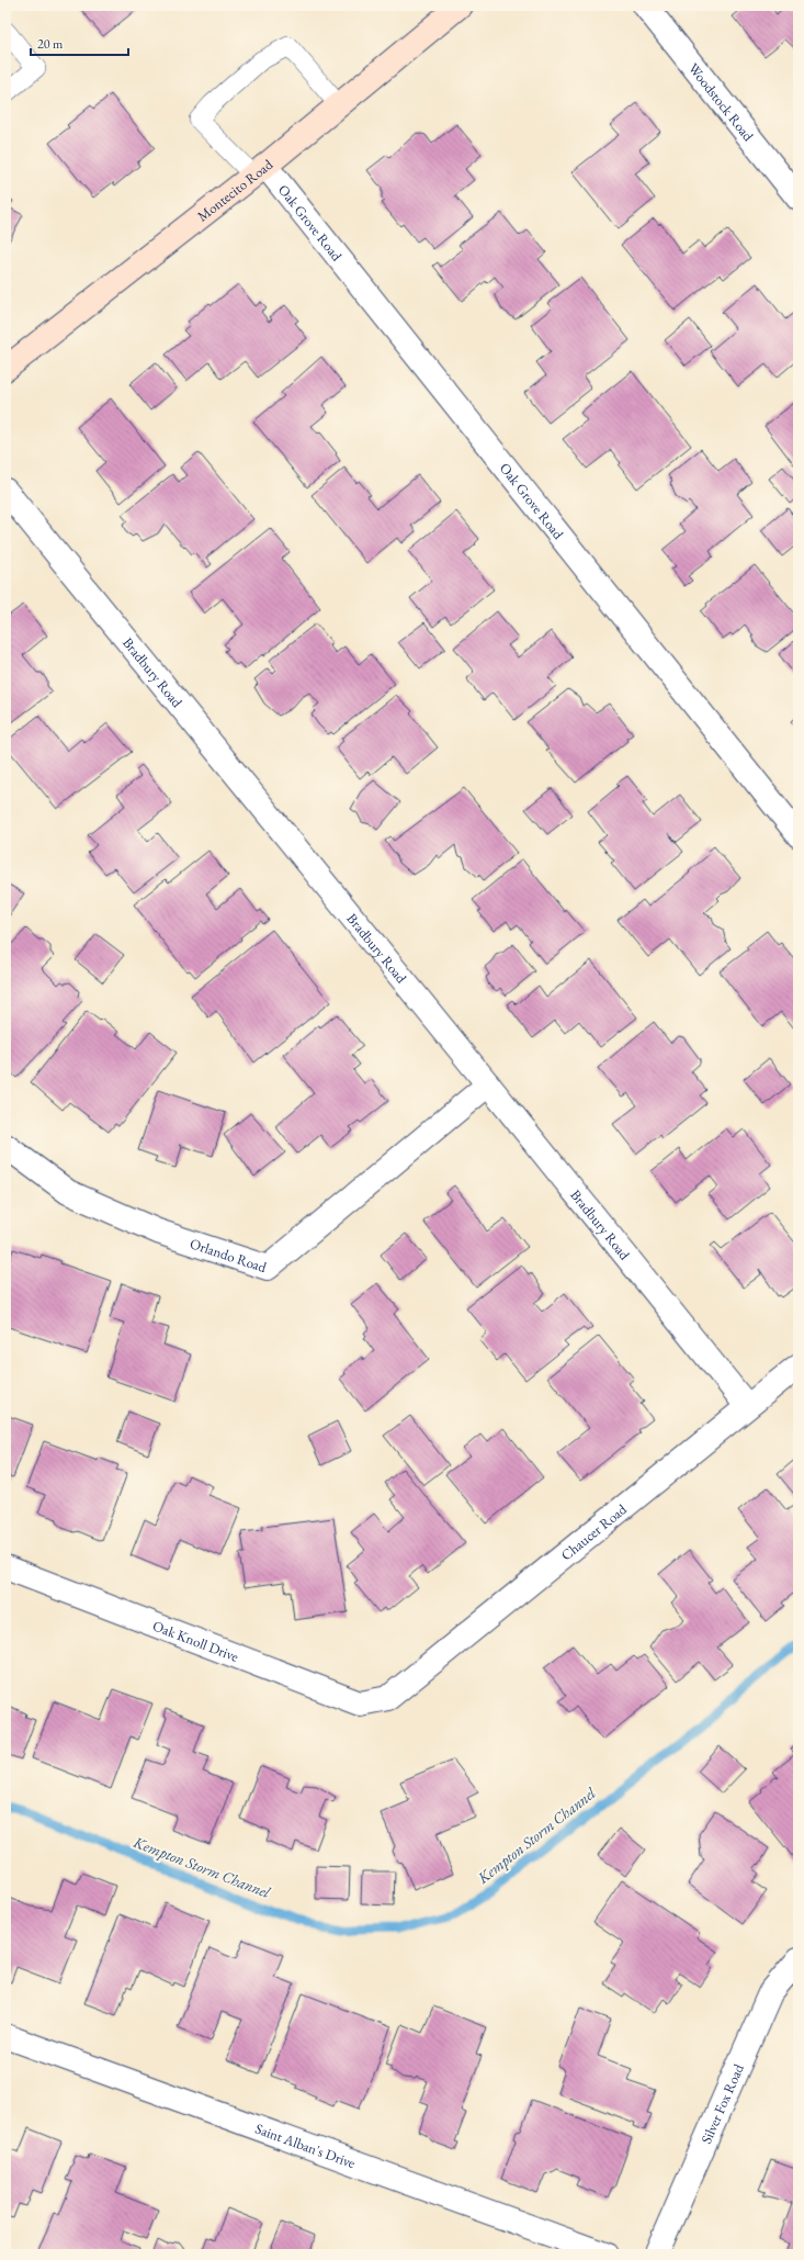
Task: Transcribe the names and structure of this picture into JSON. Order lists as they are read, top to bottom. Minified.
{"streets":{"street":["Woodstock Road","Montecito Road","Oak Grove Road","Bradbury Road","Orlando Road","Chaucer Road","Oak Knoll Drive","Silver Fox Road","Saint Alban's Drive"]},"crossings":[["Montecito Road","Oak Grove Road"],["Bradbury Road","Orlando Road"],["Bradbury Road","Chaucer Road"],["Chaucer Road","Oak Knoll Drive"]],"water":["Kempton Storm Channel"],"scale_bar":"20 m"}
